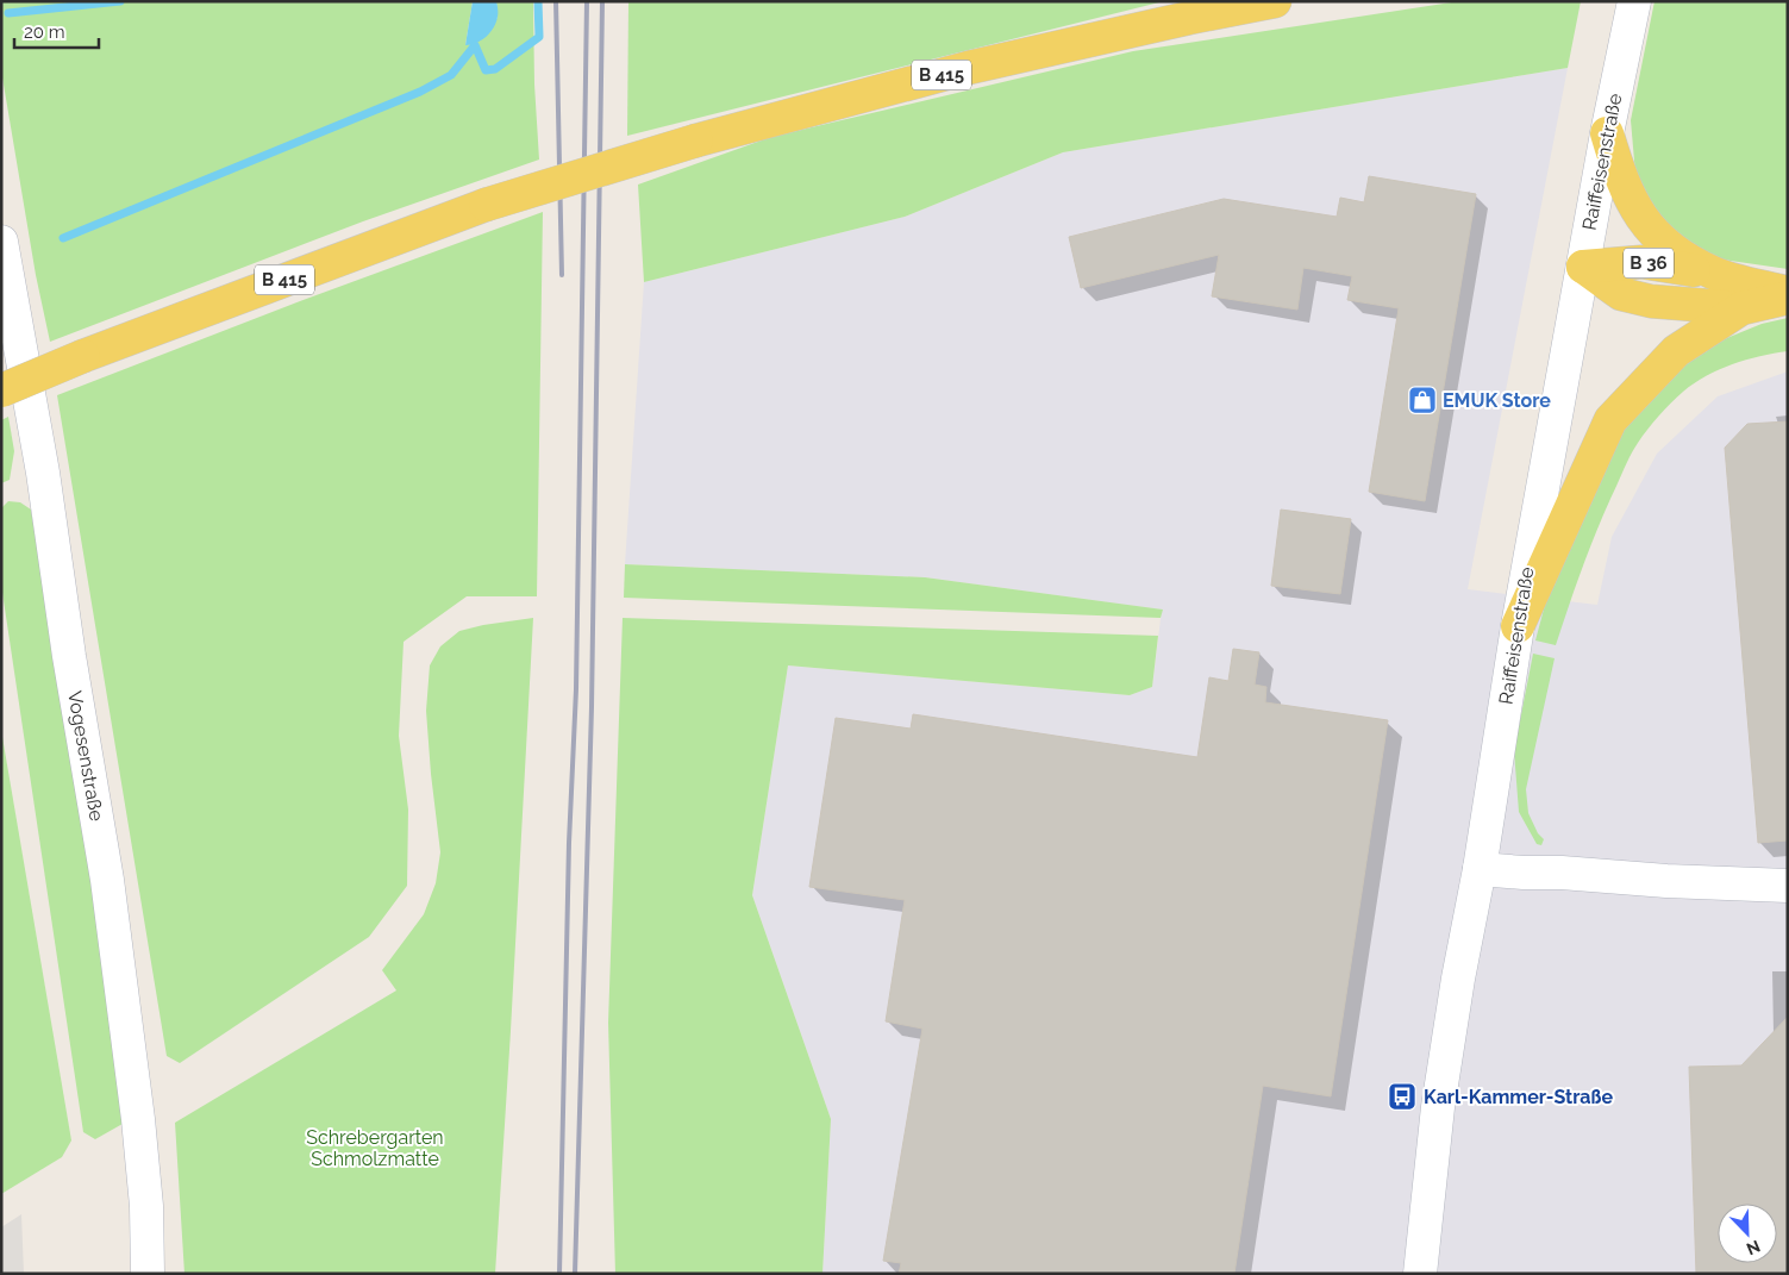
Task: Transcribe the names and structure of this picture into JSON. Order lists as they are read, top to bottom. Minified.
{"streets":{"main road":["B 415","B 36"],"street":["Raiffeisenstraße","Vogesenstraße"]},"crossings":[["Raiffeisenstraße","B 36"]],"parks":["Schrebergarten Schmolzmatte"],"places":{"shop":["EMUK Store"],"bus stop":["Karl-Kammer-Straße"]},"scale_bar":"20 m","north":"bottom right"}
